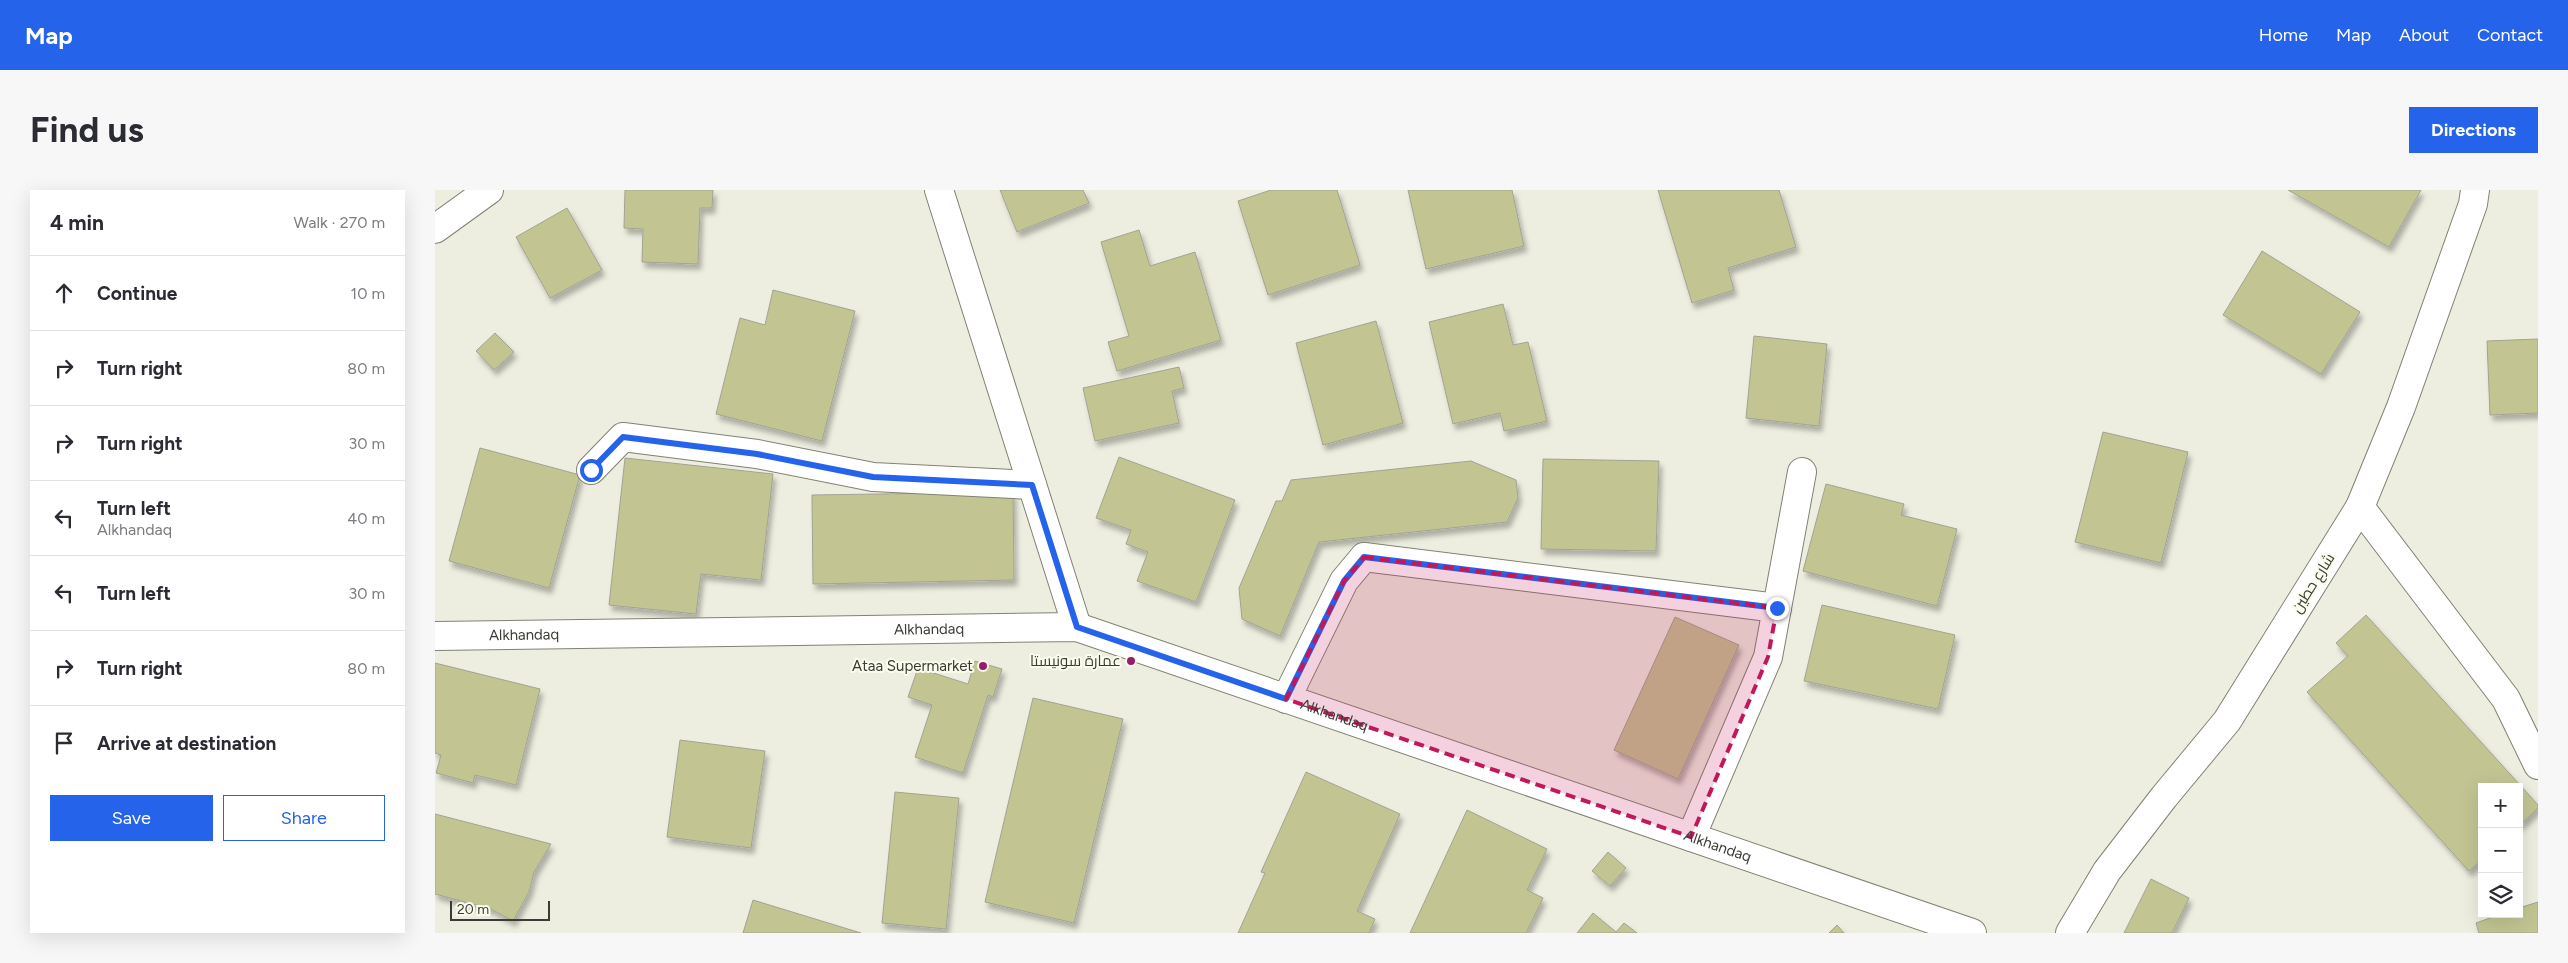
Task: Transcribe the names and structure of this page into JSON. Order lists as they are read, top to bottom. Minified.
{"streets":{"street":["شارع حطين","Alkhandaq"]},"places":["عمارة سونيستا","Ataa Supermarket"],"scale_bar":"20 m","page":{"header":"Map","nav":["Home","Map","About","Contact"],"buttons":["Directions",["Save","Share"]],"title":"Find us","heading":["4 min","Walk · 270 m"],"list":[["Continue","10 m"],["Turn right","80 m"],["Turn right","30 m"],["Turn left","Alkhandaq","40 m"],["Turn left","30 m"],["Turn right","80 m"],"Arrive at destination"],"map_buttons":["+","−"],"scale":"20 m"}}
